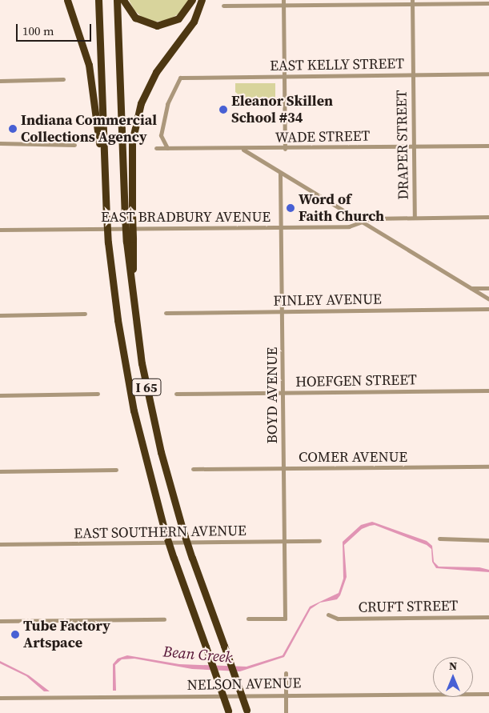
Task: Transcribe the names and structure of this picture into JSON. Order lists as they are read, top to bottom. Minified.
{"streets":{"highway":["I 65"],"street":["EAST KELLY STREET","WADE STREET","DRAPER STREET","EAST BRADBURY AVENUE","FINLEY AVENUE","HOEFGEN STREET","BOYD AVENUE","COMER AVENUE","EAST SOUTHERN AVENUE","CRUFT STREET","NELSON AVENUE"]},"crossings":[["EAST KELLY STREET","WADE STREET"],["EAST KELLY STREET","DRAPER STREET"],["WADE STREET","DRAPER STREET"],["DRAPER STREET","EAST BRADBURY AVENUE"],["EAST BRADBURY AVENUE","BOYD AVENUE"],["FINLEY AVENUE","BOYD AVENUE"],["HOEFGEN STREET","BOYD AVENUE"],["BOYD AVENUE","COMER AVENUE"],["BOYD AVENUE","EAST SOUTHERN AVENUE"]],"water":["Bean Creek"],"places":["Eleanor Skillen School #34","Indiana Commercial Collections Agency","Word of Faith Church","Tube Factory Artspace"],"scale_bar":"100 m","north":"top"}
